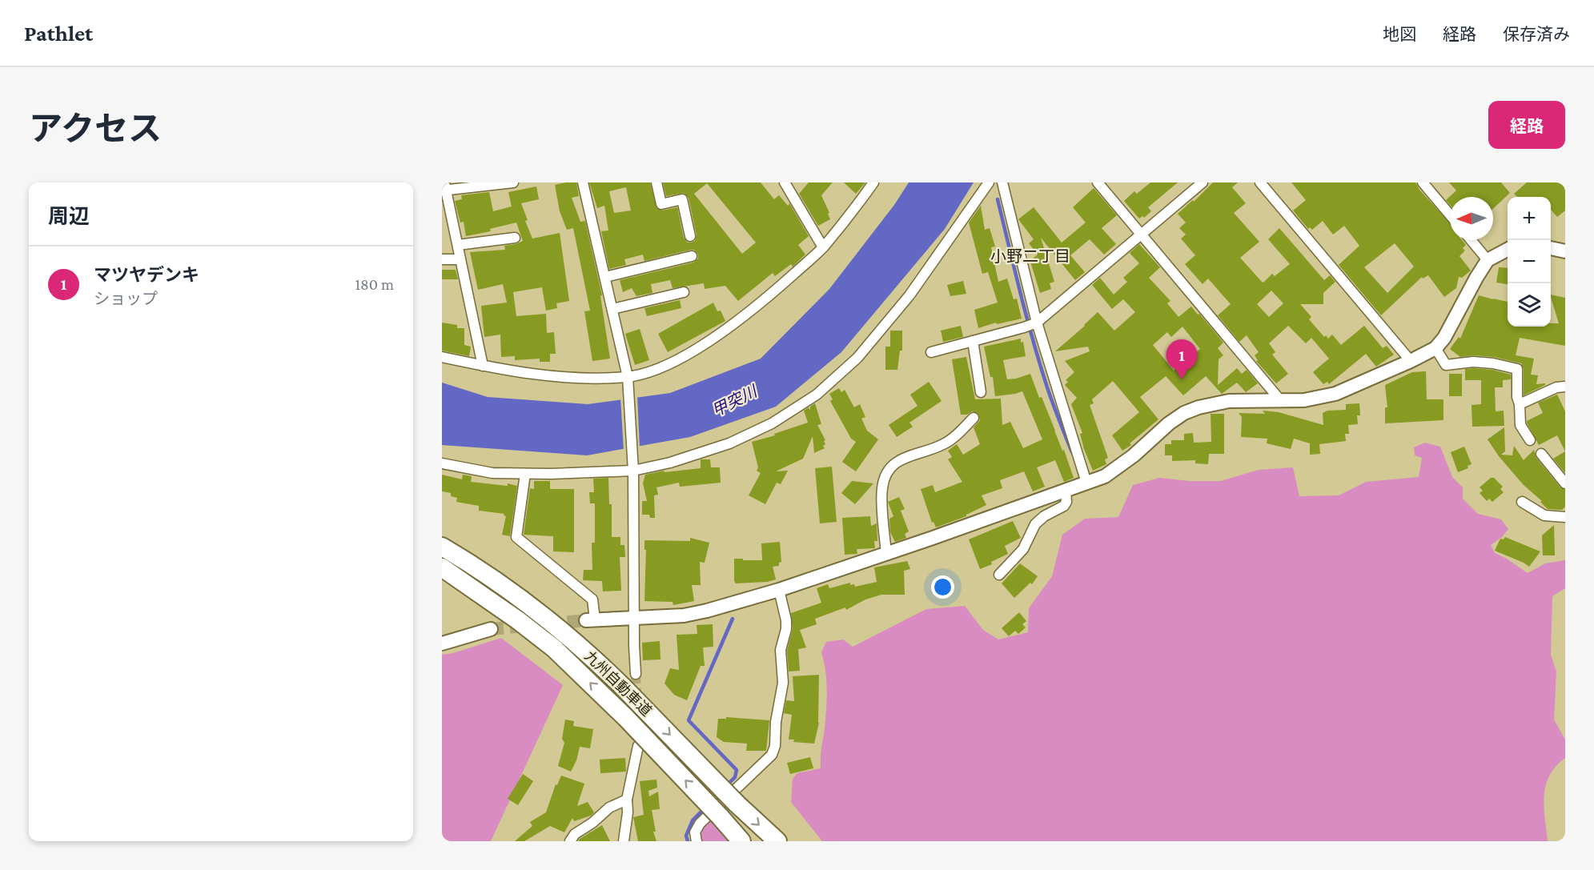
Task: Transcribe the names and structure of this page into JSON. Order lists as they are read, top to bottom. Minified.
{"streets":{"highway":["九州自動車道"]},"districts":["小野二丁目"],"water":["甲突川"],"north":"left","page":{"header":"Pathlet","nav":["地図","経路","保存済み"],"title":"アクセス","buttons":"経路","heading":"周辺","map_buttons":["+","−"],"list":[{"mark":"1","name":"マツヤデンキ","note":"ショップ","value":"180 m"}],"pins":"1"}}
